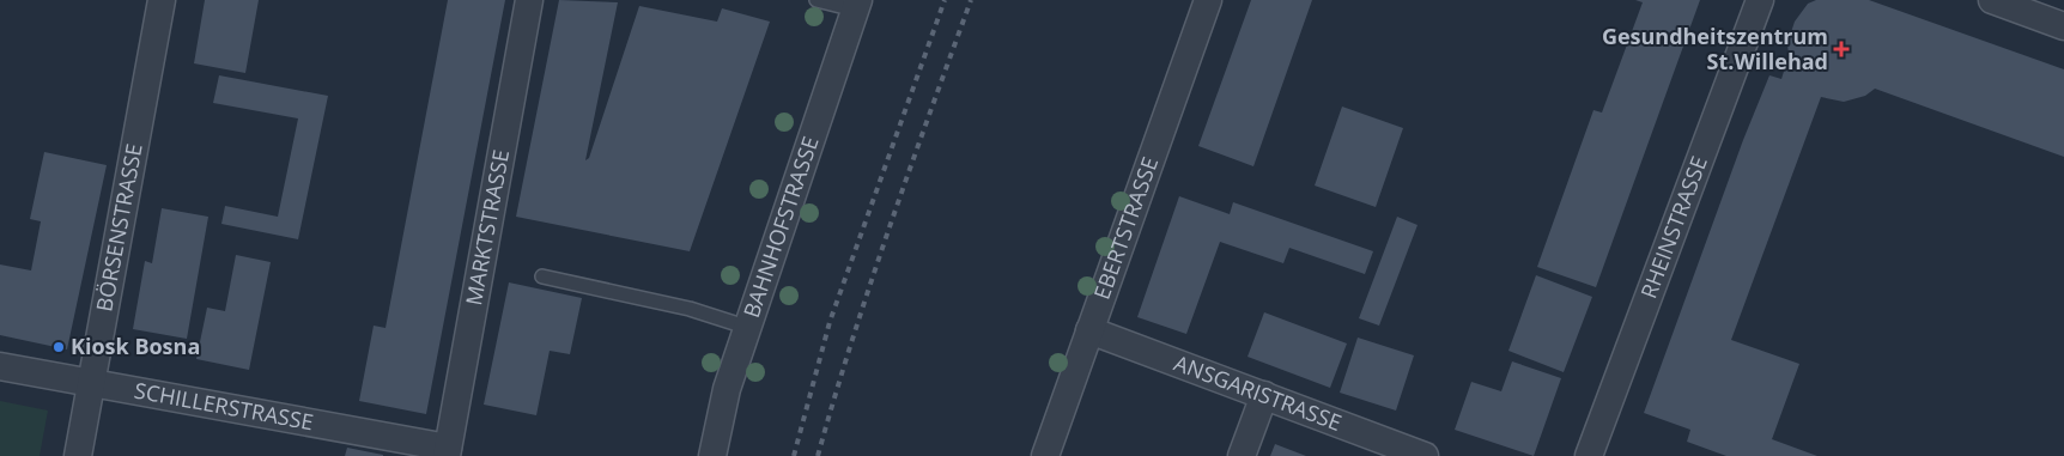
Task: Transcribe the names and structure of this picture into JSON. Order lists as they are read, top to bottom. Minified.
{"streets":{"street":["BÖRSENSTRASSE","BAHNHOFSTRASSE","EBERTSTRASSE","MARKTSTRASSE","RHEINSTRASSE","ANSGARISTRASSE","SCHILLERSTRASSE"]},"crossings":[["BÖRSENSTRASSE","SCHILLERSTRASSE"],["EBERTSTRASSE","ANSGARISTRASSE"],["MARKTSTRASSE","SCHILLERSTRASSE"]],"places":{"health":["Gesundheitszentrum St.Willehad"],"other":["Kiosk Bosna"]}}
